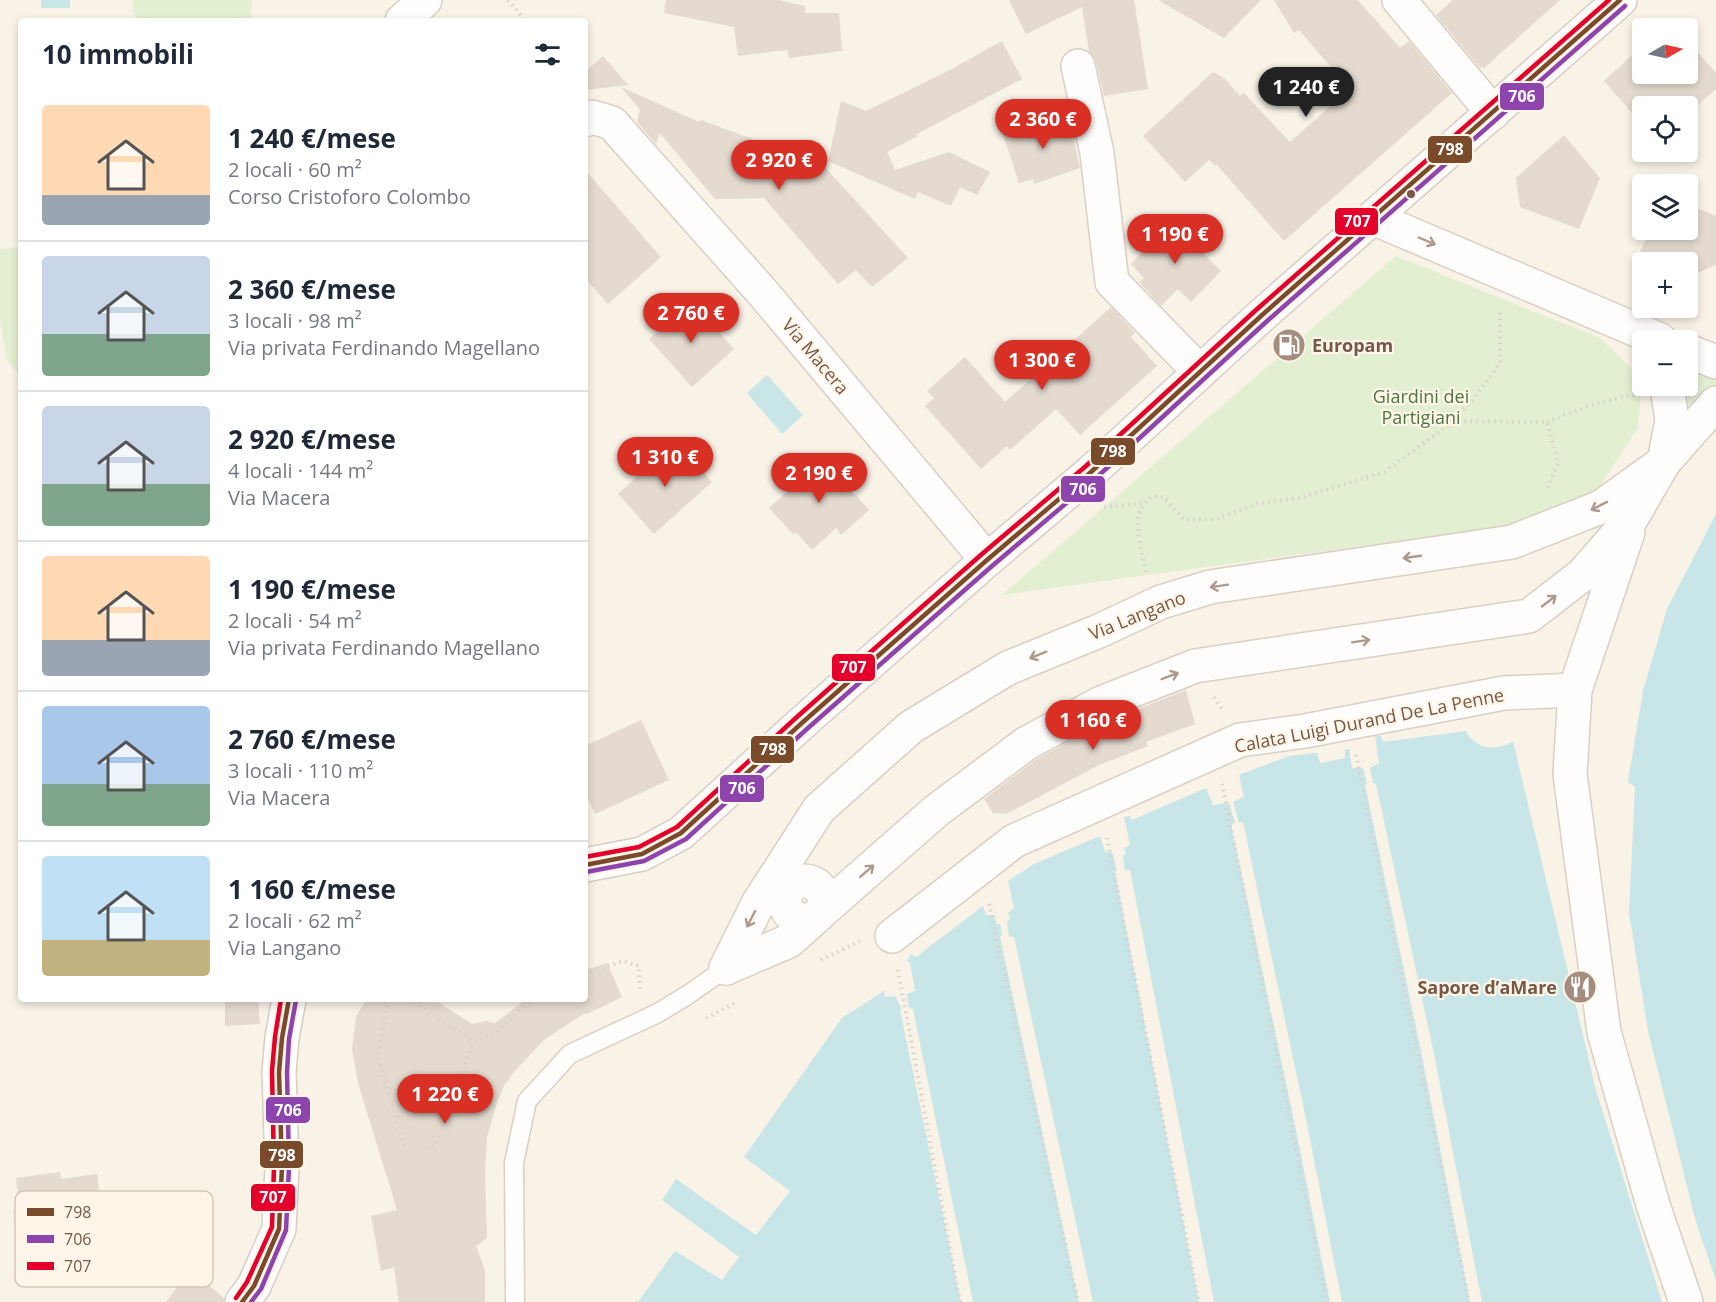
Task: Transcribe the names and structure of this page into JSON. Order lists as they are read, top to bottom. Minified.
{"streets":{"street":["Via Macera","Via Langano","Calata Luigi Durand De La Penne"]},"parks":["Giardini dei Partigiani"],"places":{"fuel station":["Europam"],"restaurant":["Sapore d’aMare"]},"lines":["transit line 798","transit line 707","transit line 706"],"legend":["798","706","707"],"north":"right","page":{"map_buttons":["+","−"],"heading":"10 immobili","price":["1 240 €","2 360 €","2 920 €","1 190 €","2 760 €","1 300 €","1 310 €","2 190 €","1 160 €","1 220 €"],"list":[{"name":"1 240 €/mese","note":"2 locali · 60 m² · Corso Cristoforo Colombo"},{"name":"2 360 €/mese","note":"3 locali · 98 m² · Via privata Ferdinando Magellano"},{"name":"2 920 €/mese","note":"4 locali · 144 m² · Via Macera"},{"name":"1 190 €/mese","note":"2 locali · 54 m² · Via privata Ferdinando Magellano"},{"name":"2 760 €/mese","note":"3 locali · 110 m² · Via Macera"},{"name":"1 160 €/mese","note":"2 locali · 62 m² · Via Langano"}]}}
